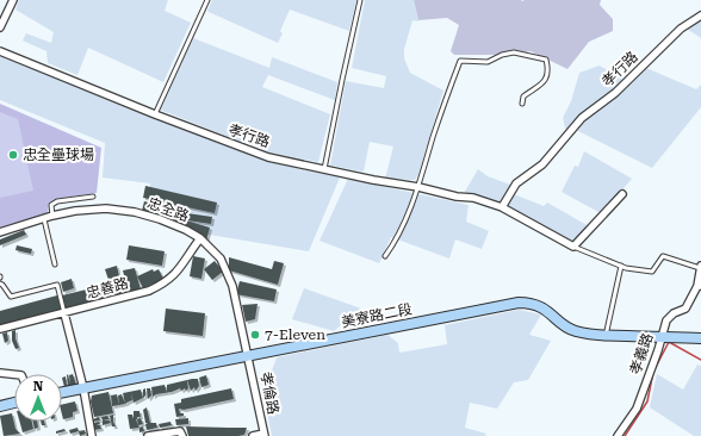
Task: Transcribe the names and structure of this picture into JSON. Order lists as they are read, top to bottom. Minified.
{"streets":{"street":["孝行路","忠全路","忠善路","美寮路二段","孝義路","孝倫路"]},"crossings":[["忠全路","忠善路"],["忠全路","美寮路二段"],["忠全路","孝倫路"],["美寮路二段","孝義路"],["美寮路二段","孝倫路"]],"places":["忠全壘球場","7-Eleven"],"north":"top"}
